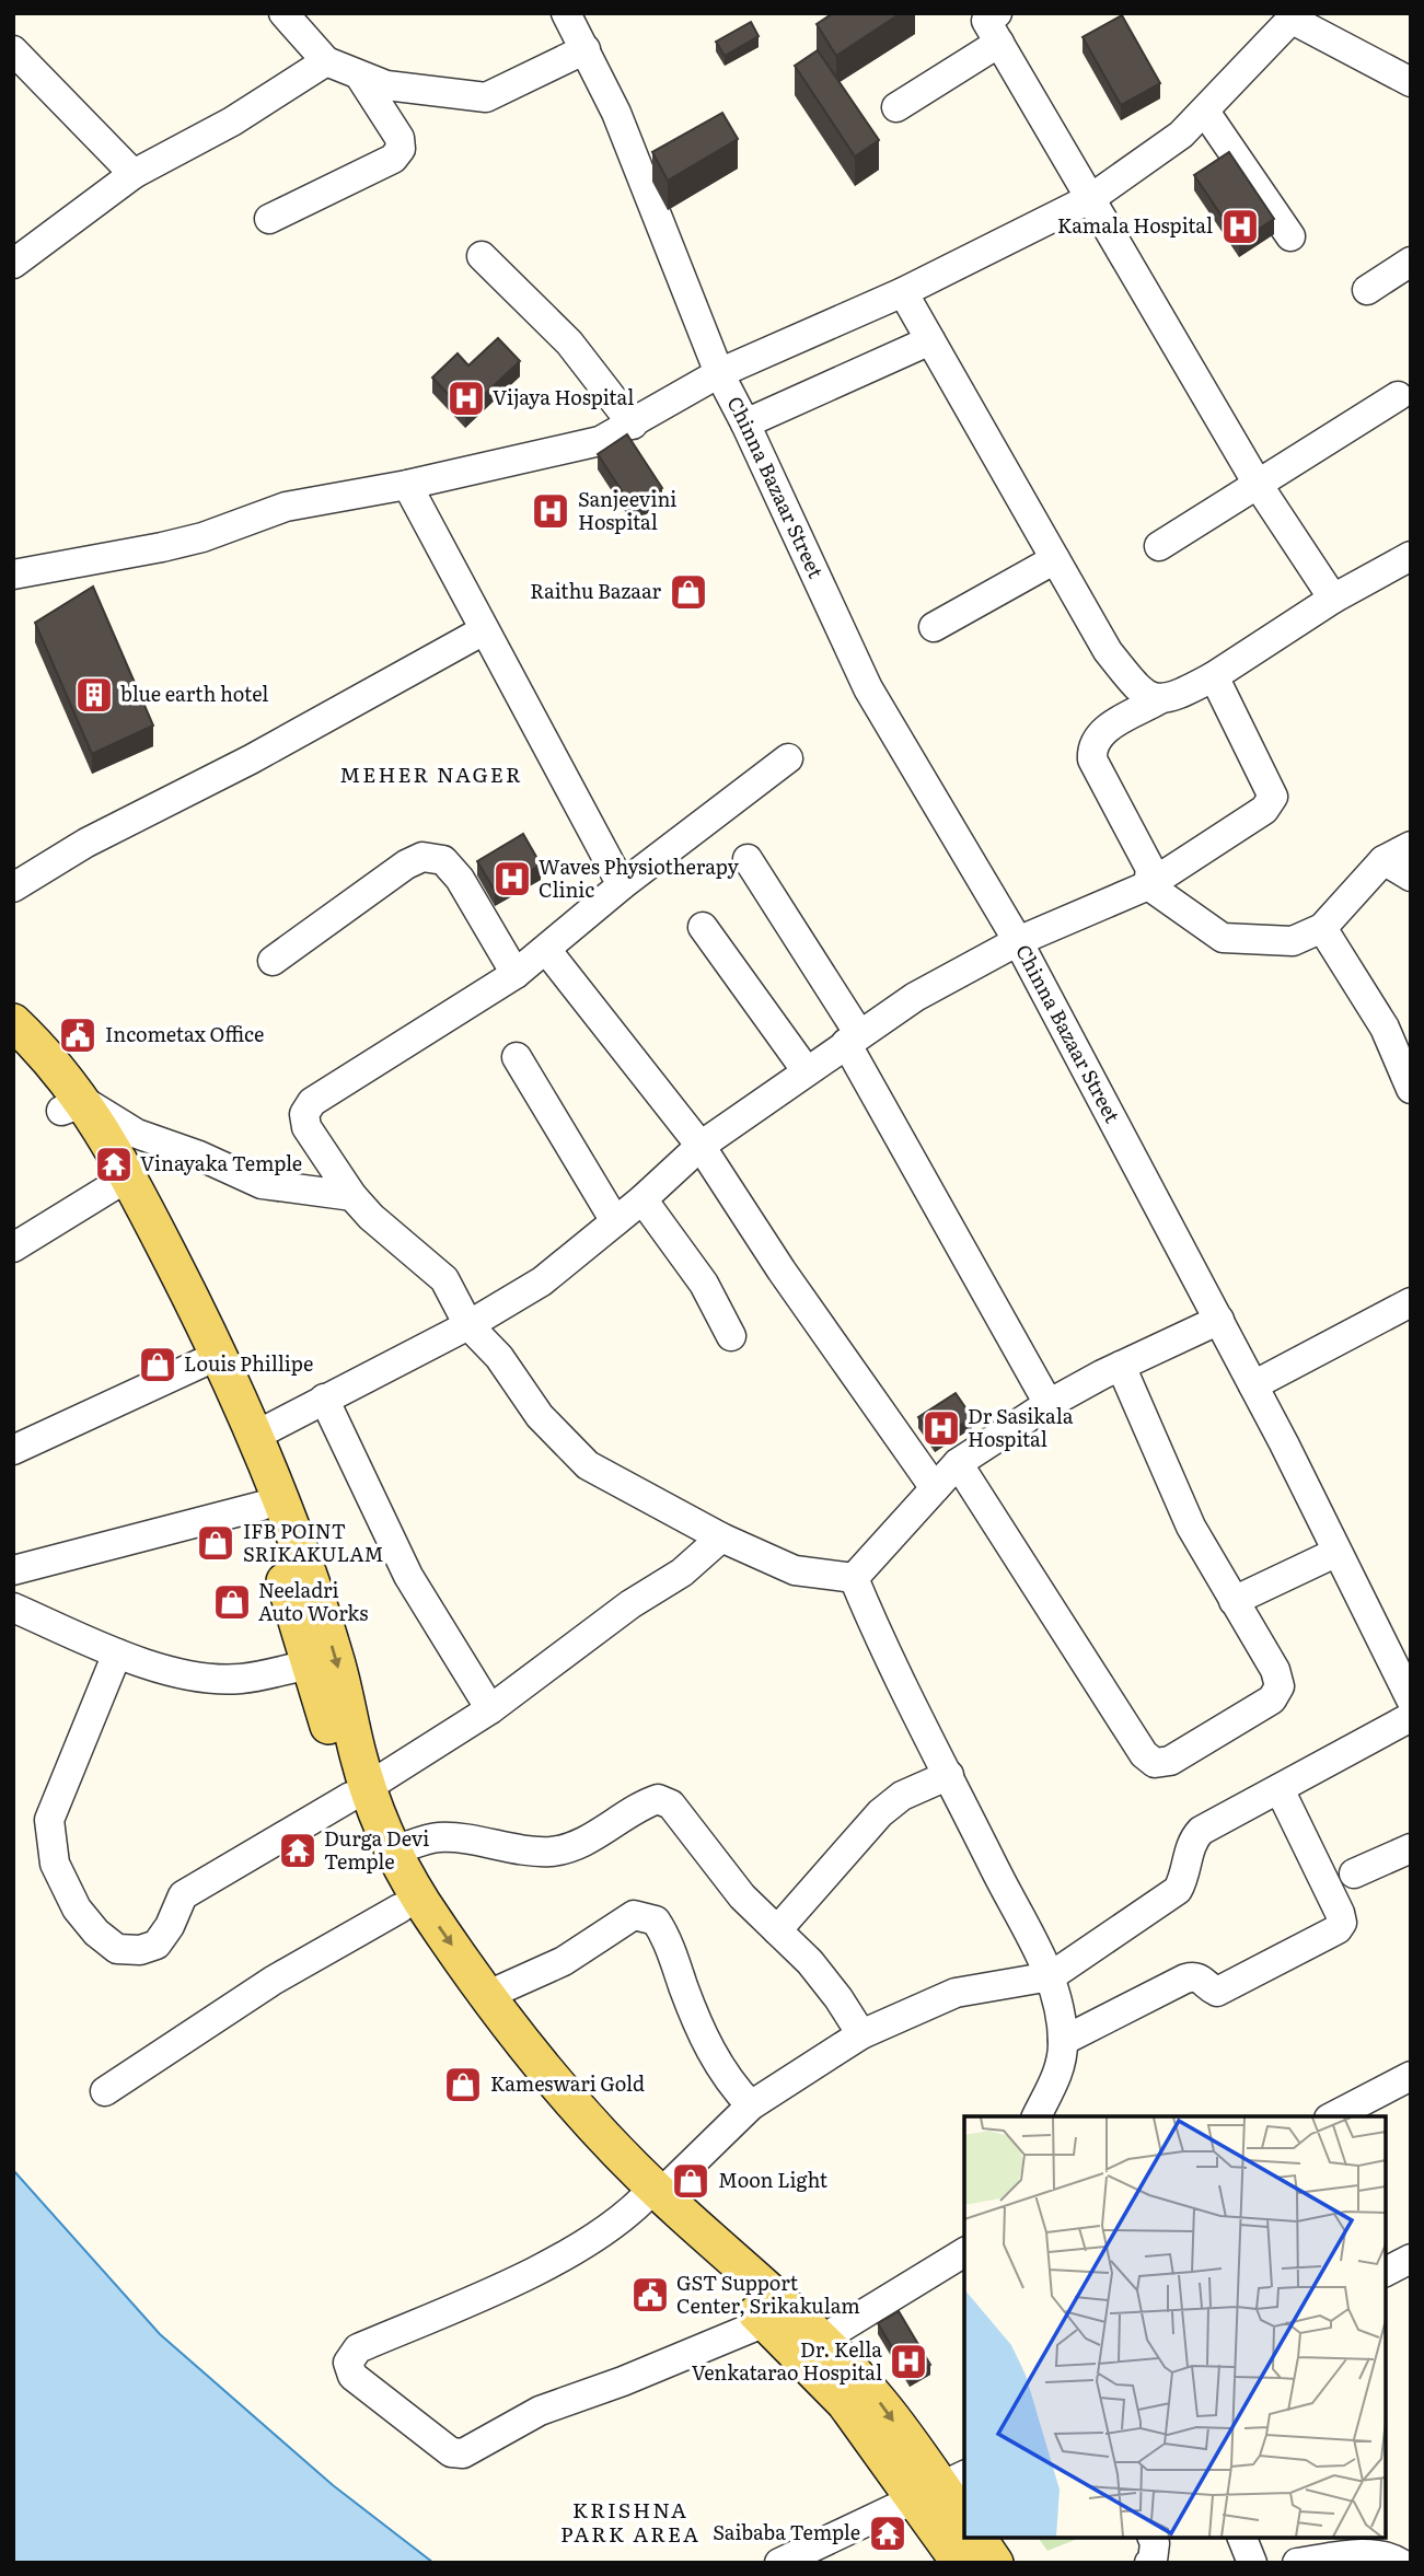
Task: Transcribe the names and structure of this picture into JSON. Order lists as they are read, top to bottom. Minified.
{"streets":{"street":["Chinna Bazaar Street"]},"districts":["MEHER NAGER","KRISHNA PARK AREA"],"places":{"hospital":["Kamala Hospital","Vijaya Hospital","Sanjeevini Hospital","Waves Physiotherapy Clinic","Dr Sasikala Hospital","Dr. Kella Venkatarao Hospital"],"shop":["Raithu Bazaar","Louis Phillipe","IFB POINT SRIKAKULAM","Neeladri Auto Works","Kameswari Gold","Moon Light"],"building":["blue earth hotel"],"public building":["Incometax Office","GST Support Center, Srikakulam"],"temple":["Vinayaka Temple","Durga Devi Temple","Saibaba Temple"]}}
